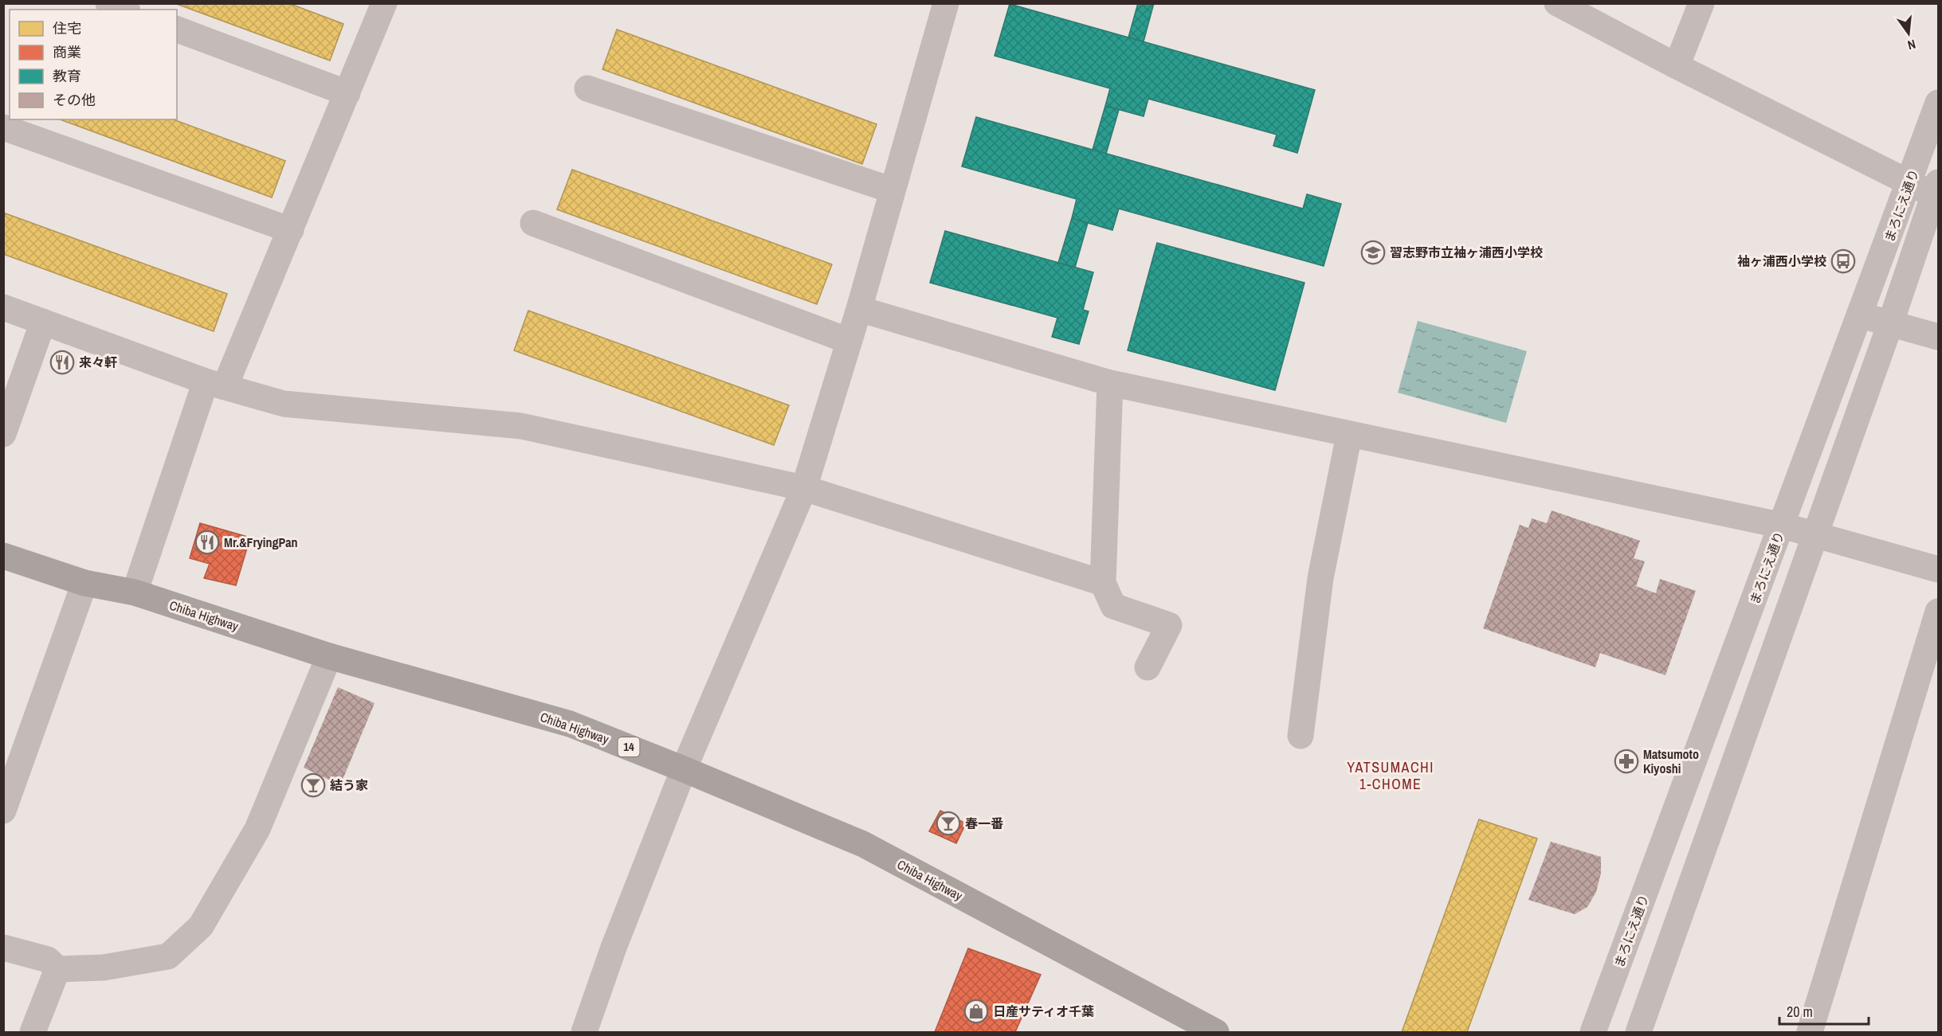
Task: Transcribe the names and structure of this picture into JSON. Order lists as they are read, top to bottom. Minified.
{"streets":{"highway":["Chiba Highway","14"],"street":["まろにえ通り"]},"districts":["YATSUMACHI 1-CHOME"],"places":{"school or university":["習志野市立袖ヶ浦西小学校"],"bus stop":["袖ヶ浦西小学校"],"restaurant":["来々軒","Mr.&FryingPan"],"pharmacy":["Matsumoto Kiyoshi"],"bar":["結う家","春一番"],"shop":["日産サティオ千葉"]},"legend":["住宅","商業","教育","その他"],"scale_bar":"20 m","north":"bottom"}
